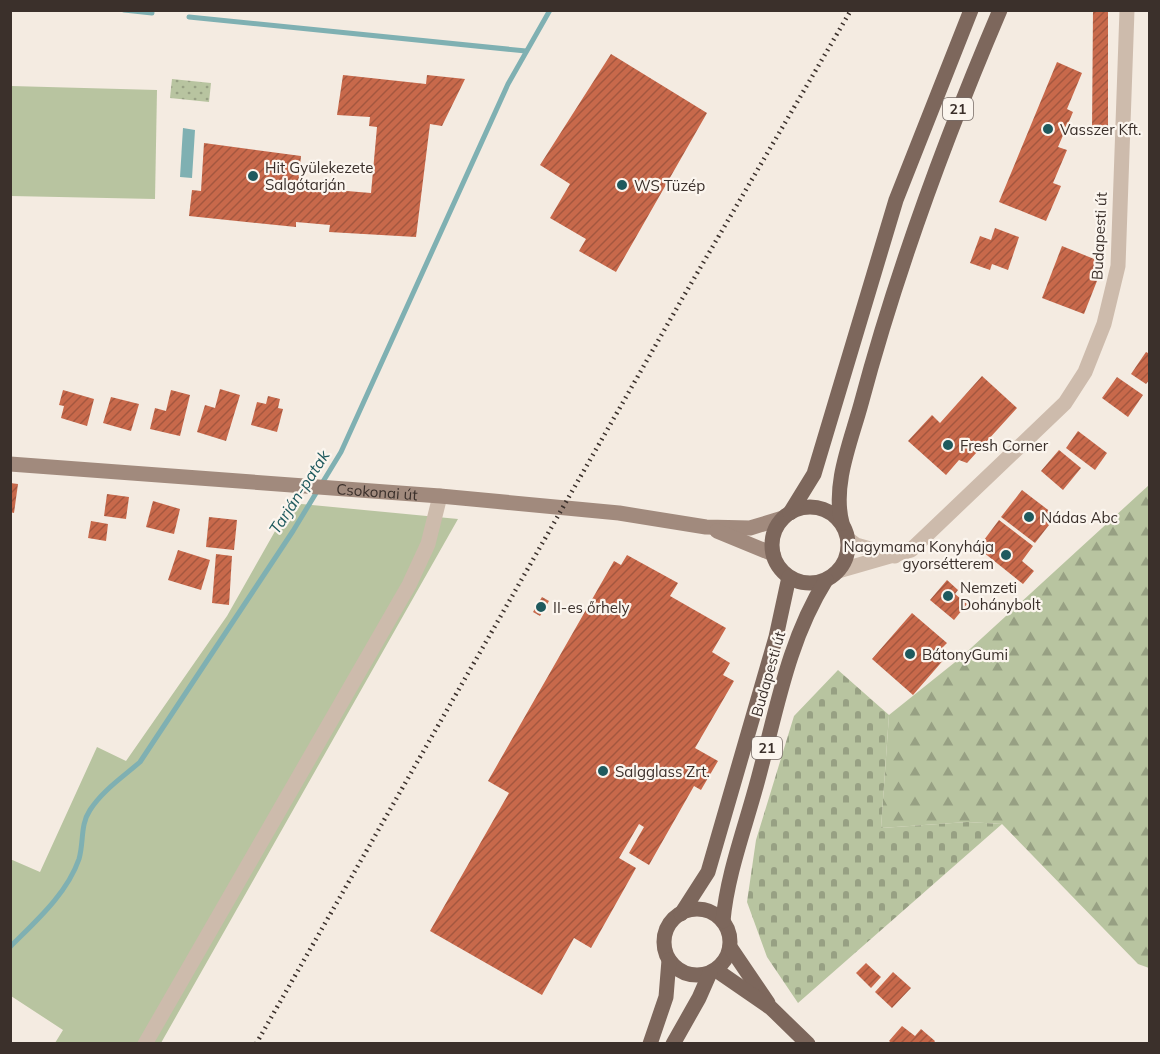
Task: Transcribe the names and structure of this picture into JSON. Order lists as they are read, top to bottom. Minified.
{"streets":{"main road":["21","Budapesti út","Csokonai út"]},"crossings":[["21","Budapesti út"]],"water":["Tarján-patak"],"places":["Vasszer Kft.","Hit Gyülekezete Salgótarján","WS Tüzép","Fresh Corner","Nádas Abc","Nagymama Konyhája gyorsétterem","Nemzeti Dohánybolt","II-es őrhely","BátonyGumi","Salgglass Zrt."]}
